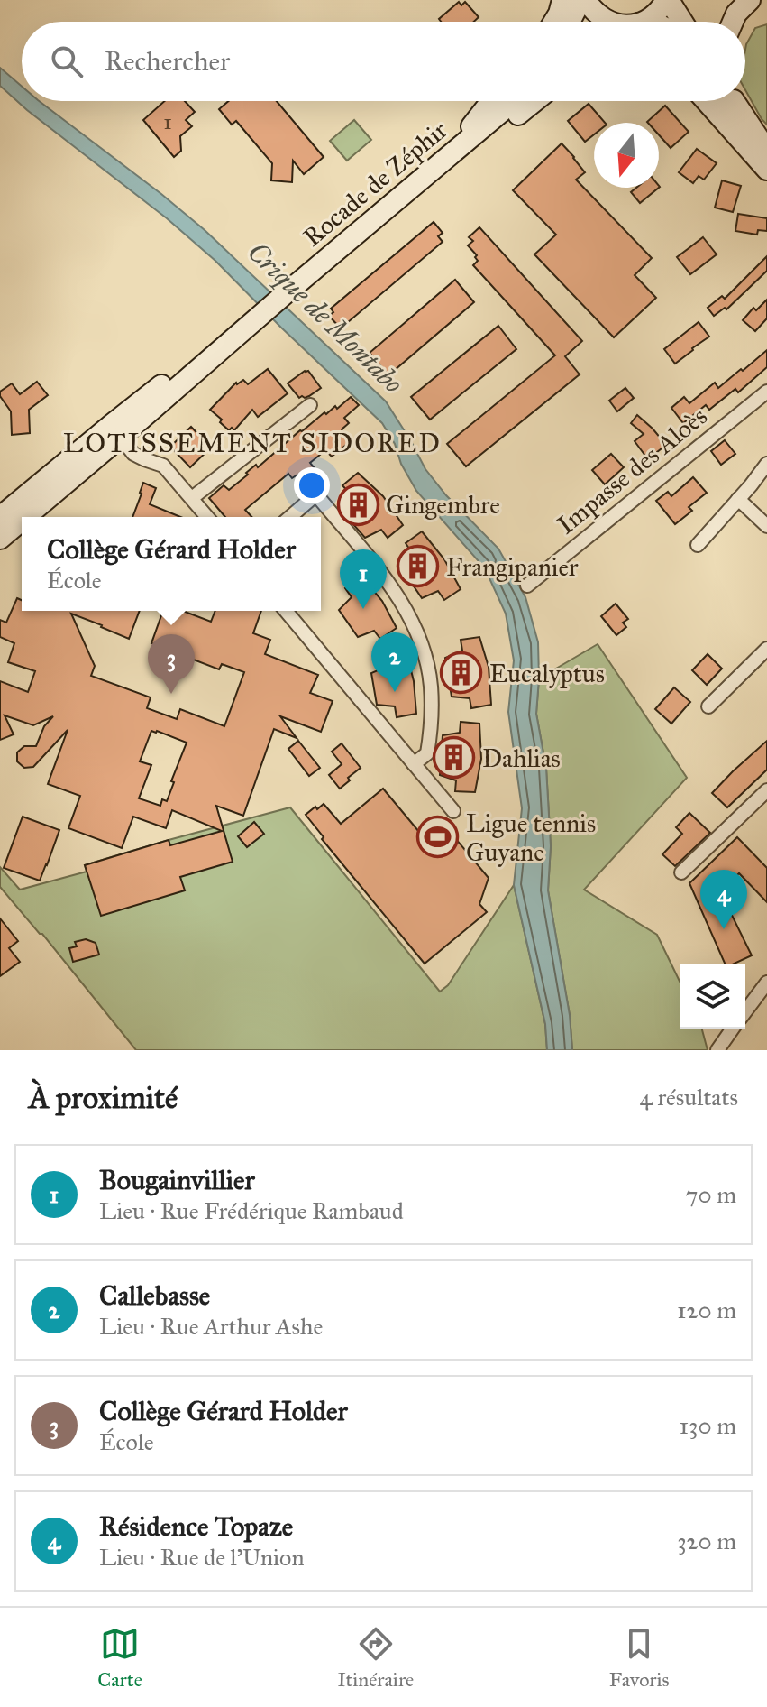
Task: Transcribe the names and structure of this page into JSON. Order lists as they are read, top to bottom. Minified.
{"streets":{"main road":["Rocade de Zéphir"],"street":["Impasse des Aloès"]},"districts":["LOTISSEMENT SIDORED"],"water":["Crique de Montabo"],"places":{"building":["Gingembre","Frangipanier","Eucalyptus","Dahlias"],"sports":["Ligue tennis Guyane"]},"house_numbers":["1"],"north":"bottom","page":{"search":"Rechercher","popup":["Collège Gérard Holder","École"],"pins":["1","2","3","4"],"heading":["À proximité","4 résultats"],"list":[{"mark":"1","name":"Bougainvillier","note":"Lieu · Rue Frédérique Rambaud","value":"70 m"},{"mark":"2","name":"Callebasse","note":"Lieu · Rue Arthur Ashe","value":"120 m"},{"mark":"3","name":"Collège Gérard Holder","note":"École","value":"130 m"},{"mark":"4","name":"Résidence Topaze","note":"Lieu · Rue de l'Union","value":"320 m"}],"nav":["Carte","Itinéraire","Favoris"]}}
